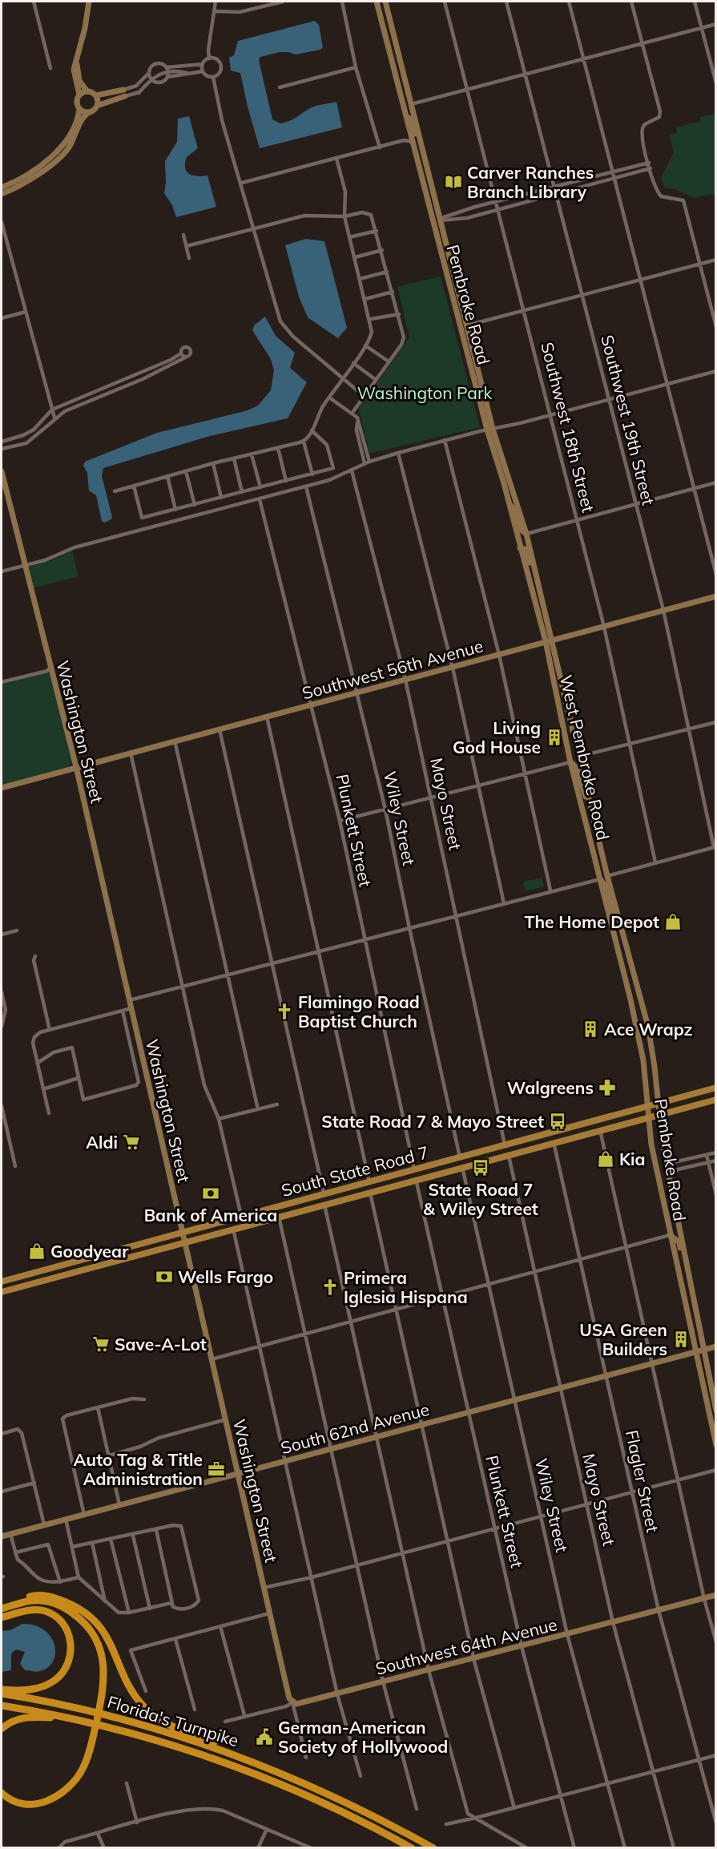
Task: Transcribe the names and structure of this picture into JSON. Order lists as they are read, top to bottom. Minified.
{"streets":{"highway":["Florida's Turnpike"],"main road":["South State Road 7"],"street":["Pembroke Road","Southwest 19th Street","Southwest 18th Street","Southwest 56th Avenue","Washington Street","West Pembroke Road","Mayo Street","Wiley Street","Plunkett Street","South 62nd Avenue","Flagler Street","Southwest 64th Avenue"]},"crossings":[["Pembroke Road","Southwest 56th Avenue"],["Pembroke Road","West Pembroke Road"],["Pembroke Road","South State Road 7"],["Pembroke Road","South 62nd Avenue"],["Southwest 19th Street","Southwest 56th Avenue"],["Southwest 18th Street","Southwest 56th Avenue"],["Southwest 56th Avenue","Washington Street"],["Southwest 56th Avenue","West Pembroke Road"],["Southwest 56th Avenue","Mayo Street"],["Southwest 56th Avenue","Wiley Street"],["Southwest 56th Avenue","Plunkett Street"],["Washington Street","South State Road 7"],["Washington Street","South 62nd Avenue"],["Washington Street","Southwest 64th Avenue"],["Mayo Street","South State Road 7"],["Mayo Street","South 62nd Avenue"],["Mayo Street","Southwest 64th Avenue"],["Wiley Street","South State Road 7"],["Wiley Street","South 62nd Avenue"],["Wiley Street","Southwest 64th Avenue"],["Plunkett Street","South State Road 7"],["Plunkett Street","South 62nd Avenue"],["Plunkett Street","Southwest 64th Avenue"],["South State Road 7","Flagler Street"],["South 62nd Avenue","Flagler Street"],["Flagler Street","Southwest 64th Avenue"]],"parks":["Washington Park"],"places":{"library":["Carver Ranches Branch Library"],"building":["Living God House","Ace Wrapz","USA Green Builders"],"shop":["The Home Depot","Kia","Goodyear"],"church":["Flamingo Road Baptist Church","Primera Iglesia Hispana"],"pharmacy":["Walgreens"],"bus stop":["State Road 7 & Mayo Street","State Road 7 & Wiley Street"],"supermarket":["Aldi","Save-A-Lot"],"bank":["Bank of America","Wells Fargo"],"office":["Auto Tag & Title Administration"],"public building":["German-American Society of Hollywood"]}}
